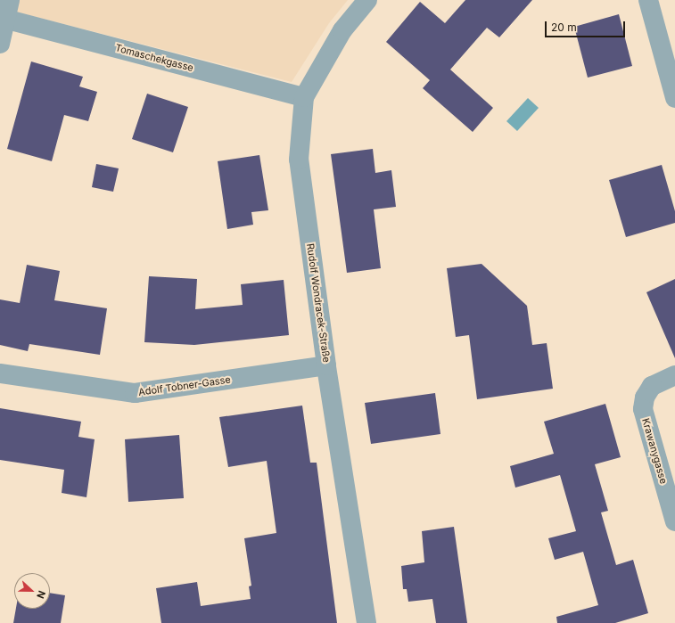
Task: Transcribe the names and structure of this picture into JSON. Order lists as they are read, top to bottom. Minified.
{"streets":{"street":["Tomaschekgasse","Rudolf Wondracek-Straße","Adolf Tobner-Gasse","Krawanygasse"]},"crossings":[["Tomaschekgasse","Rudolf Wondracek-Straße"],["Rudolf Wondracek-Straße","Adolf Tobner-Gasse"]],"scale_bar":"20 m","north":"right"}
